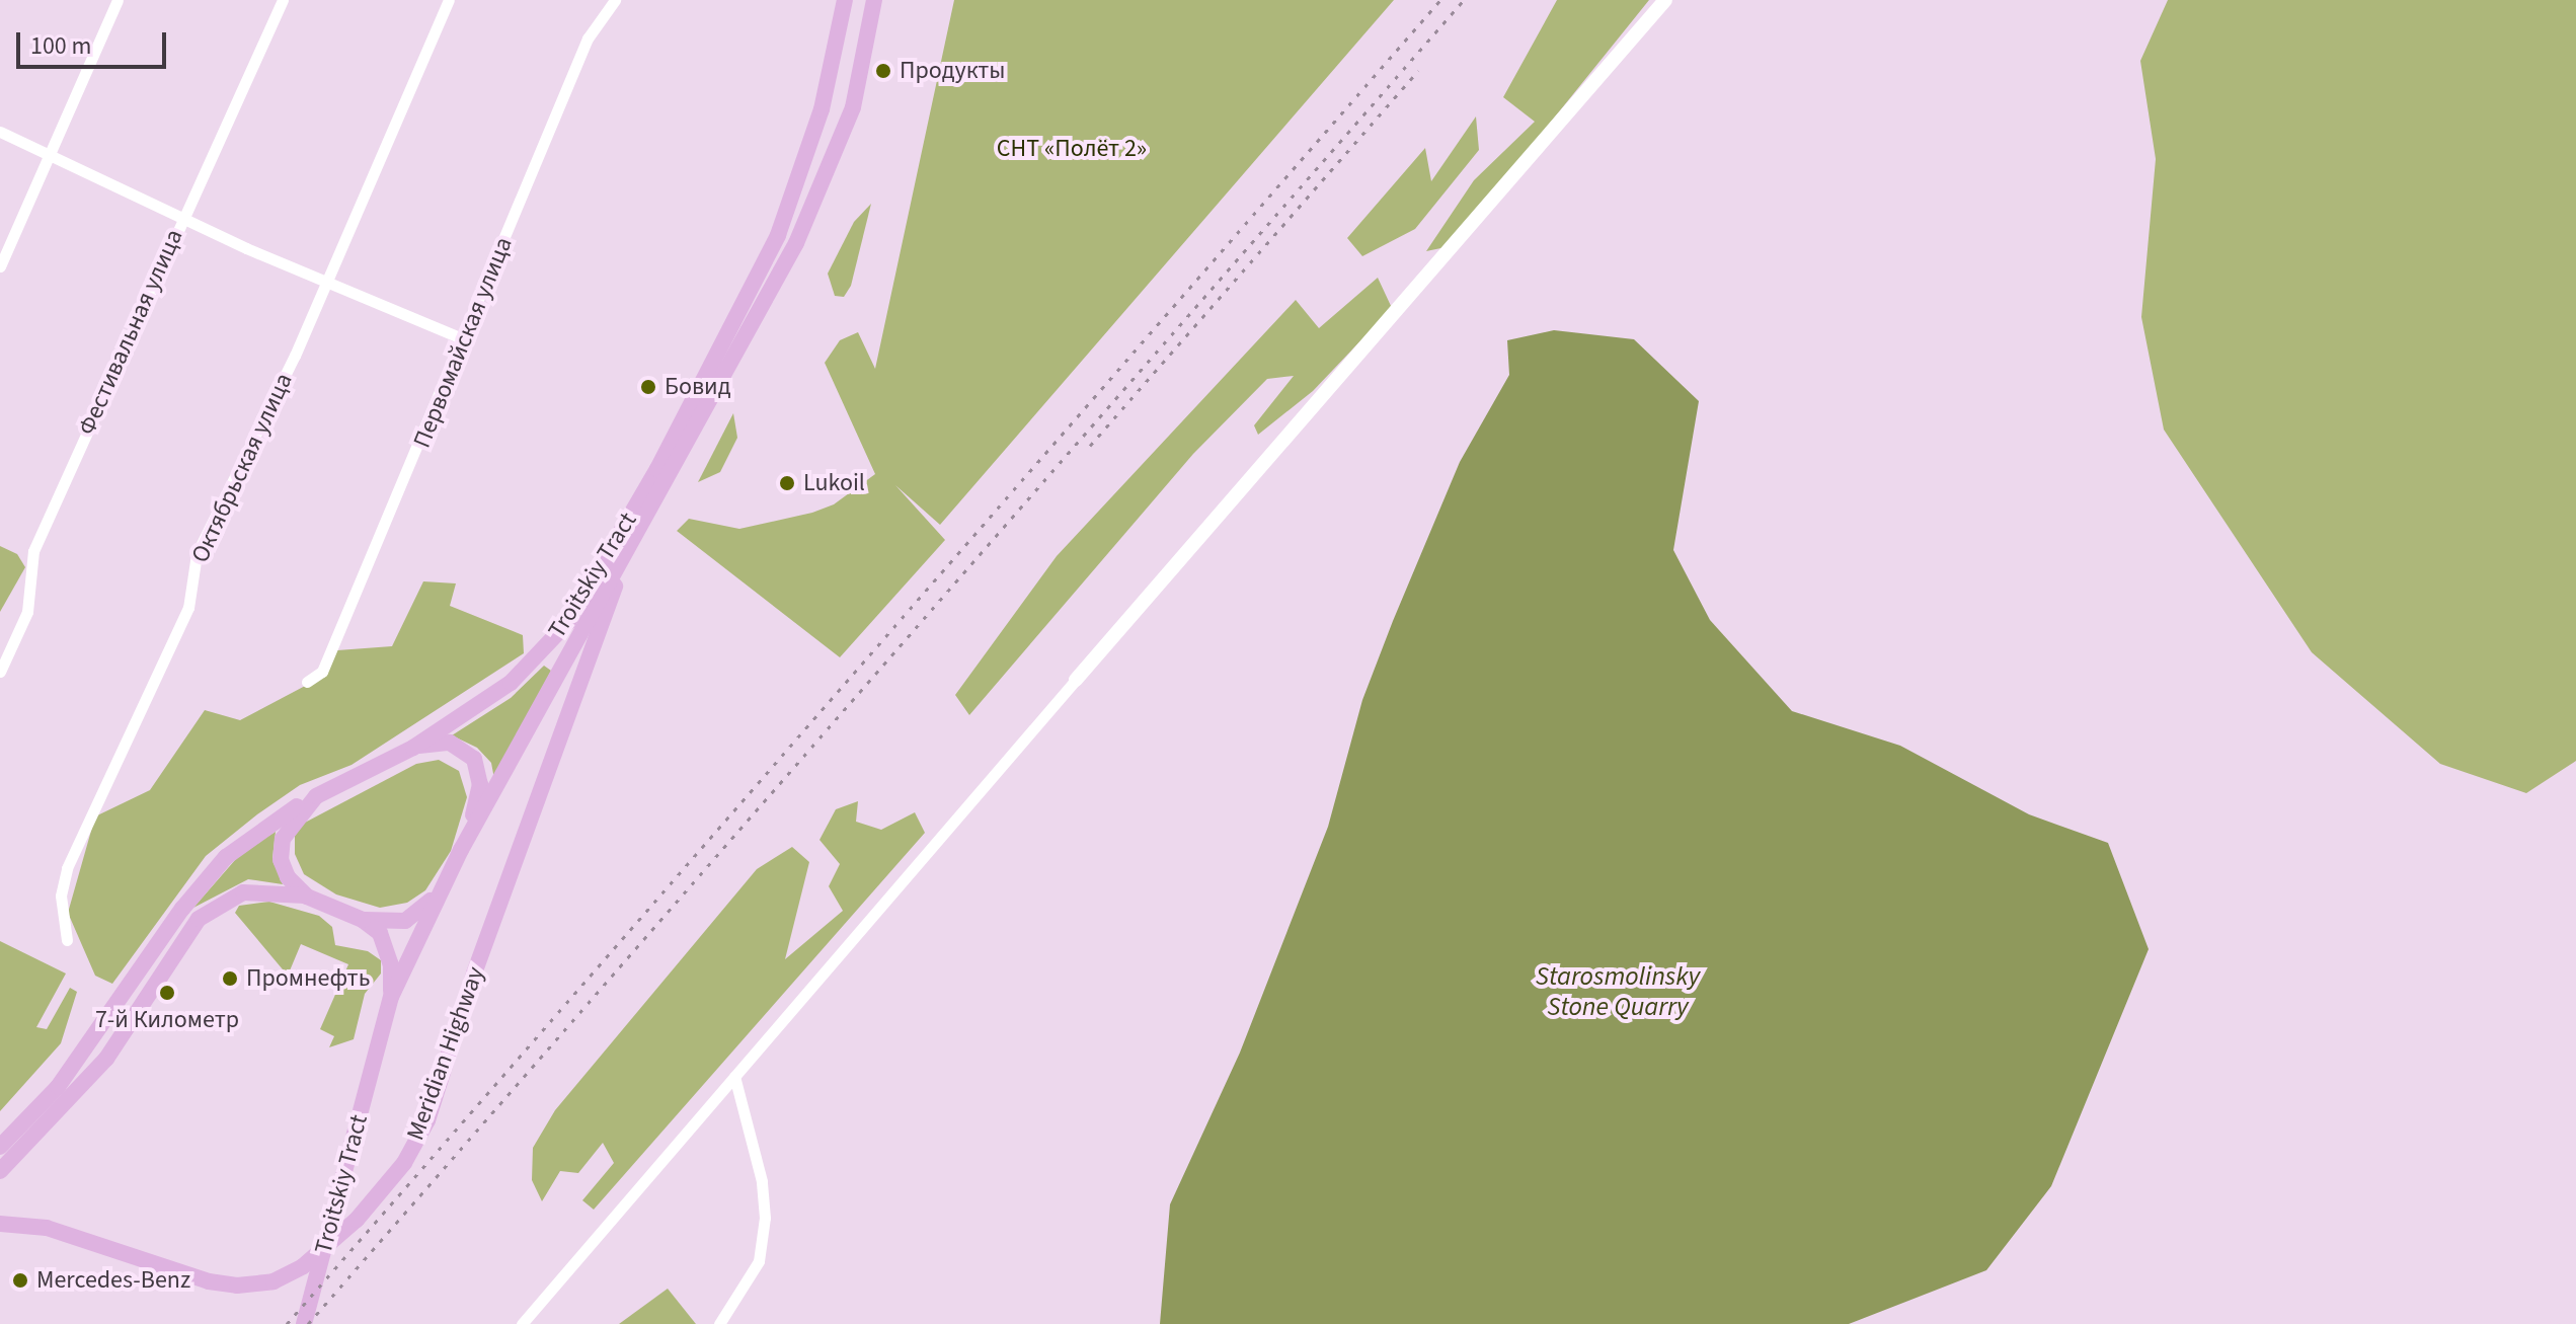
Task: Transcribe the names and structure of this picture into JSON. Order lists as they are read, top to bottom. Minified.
{"streets":{"main road":["Troitskiy Tract","Meridian Highway"],"street":["Фестивальная улица","Первомайская улица","Октябрьская улица"]},"crossings":[["Troitskiy Tract","Meridian Highway"]],"water":["Starosmolinsky Stone Quarry"],"parks":["СНТ «Полёт 2»"],"places":["Продукты","Бовид","Lukoil","Промнефть","7-й Километр","Mercedes-Benz"],"scale_bar":"100 m"}
